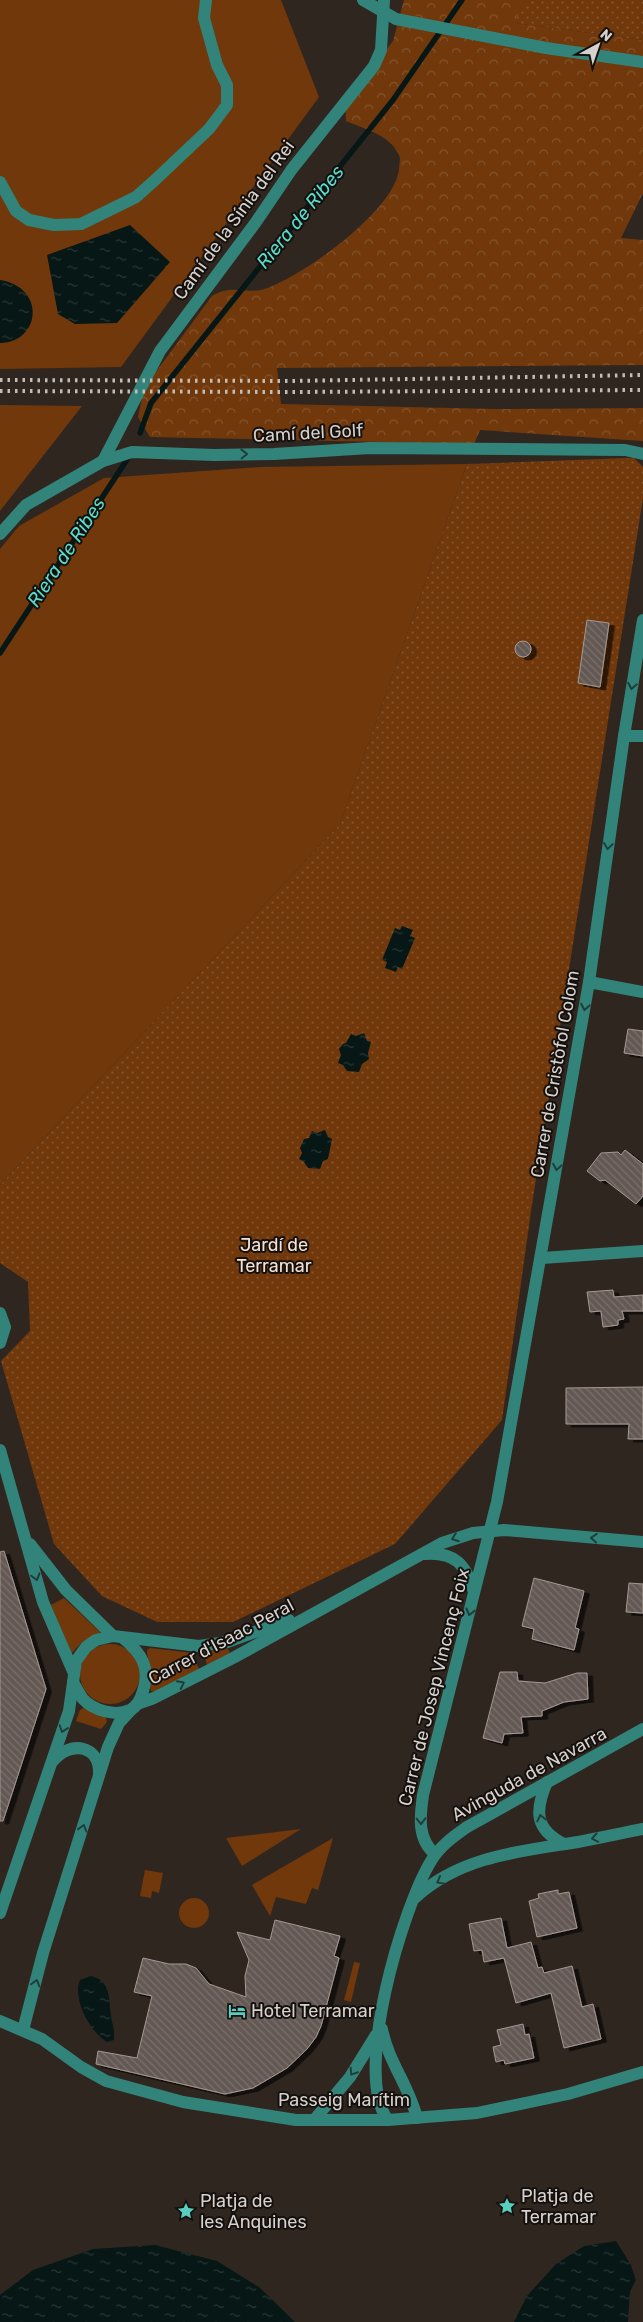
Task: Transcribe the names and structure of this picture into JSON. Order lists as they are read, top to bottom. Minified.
{"streets":{"street":["Camí de la Sínia del Rei","Camí del Golf","Carrer de Cristòfol Colom","Carrer d'Isaac Peral","Carrer de Josep Vincenç Foix","Avinguda de Navarra","Passeig Marítim"]},"crossings":[["Camí de la Sínia del Rei","Camí del Golf"],["Carrer de Cristòfol Colom","Carrer d'Isaac Peral"],["Carrer de Cristòfol Colom","Carrer de Josep Vincenç Foix"],["Carrer d'Isaac Peral","Carrer de Josep Vincenç Foix"],["Carrer de Josep Vincenç Foix","Avinguda de Navarra"]],"one_way":["Camí del Golf","Carrer de Cristòfol Colom","Carrer de Josep Vincenç Foix"],"water":["Riera de Ribes"],"parks":["Jardí de Terramar"],"places":{"hotel":["Hotel Terramar"],"place":["Platja de Terramar","Platja de les Anquines"]},"north":"top right"}
